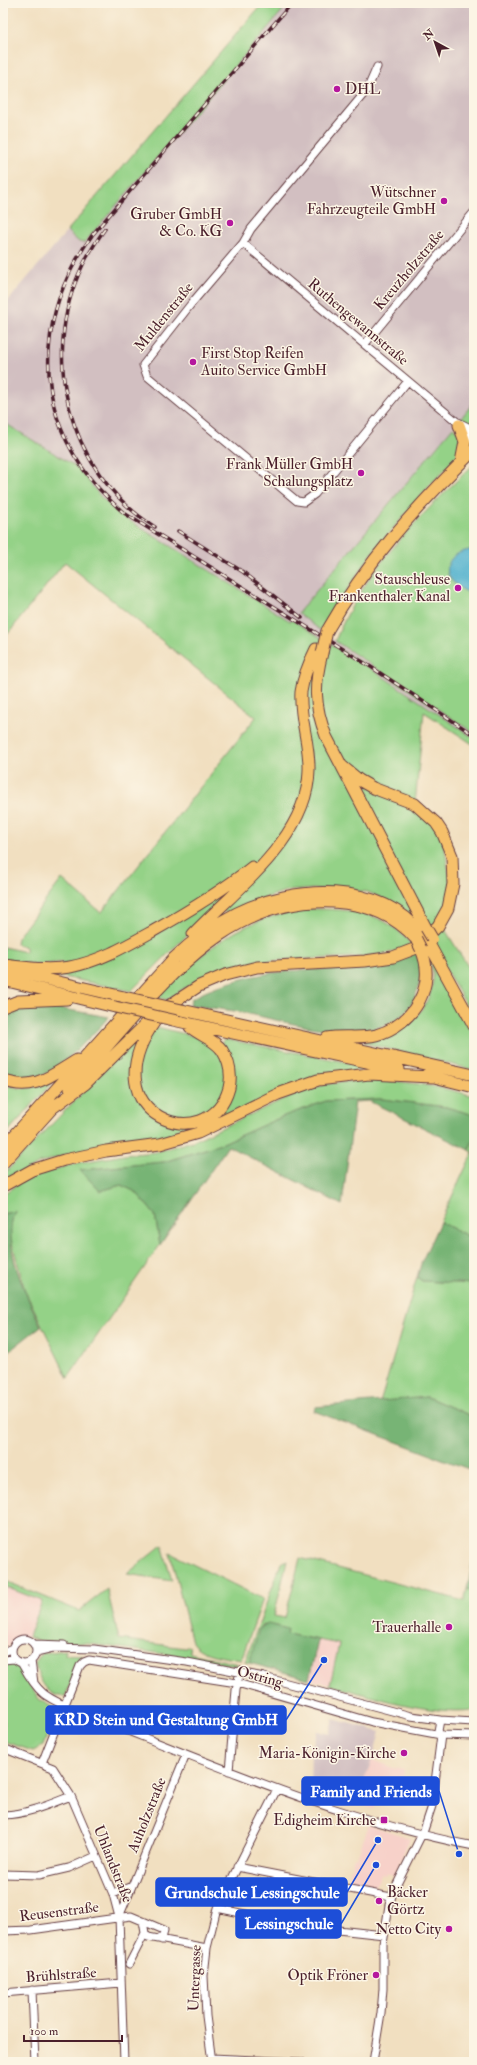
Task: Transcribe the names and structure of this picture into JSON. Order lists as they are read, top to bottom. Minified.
{"streets":{"street":["Kreuzholzstraße","Muldenstraße","Ruthengewannstraße","Ostring","Auholzstraße","Uhlandstraße","Reusenstraße","Brühlstraße","Untergasse"]},"crossings":[["Kreuzholzstraße","Ruthengewannstraße"],["Muldenstraße","Ruthengewannstraße"],["Ostring","Uhlandstraße"],["Auholzstraße","Uhlandstraße"],["Auholzstraße","Reusenstraße"],["Uhlandstraße","Reusenstraße"],["Uhlandstraße","Brühlstraße"]],"places":{"other":["DHL","Wütschner Fahrzeugteile GmbH","Gruber GmbH & Co. KG","First Stop Reifen Auito Service GmbH","Frank Müller GmbH Schalungsplatz","Stauschleuse Frankenthaler Kanal","Trauerhalle","KRD Stein und Gestaltung GmbH","Maria-Königin-Kirche","Grundschule Lessingschule","Family and Friends","Lessingschule","Bäcker Görtz","Netto City","Optik Fröner"],"transit":["Edigheim Kirche"]},"scale_bar":"100 m","north":"top left"}
